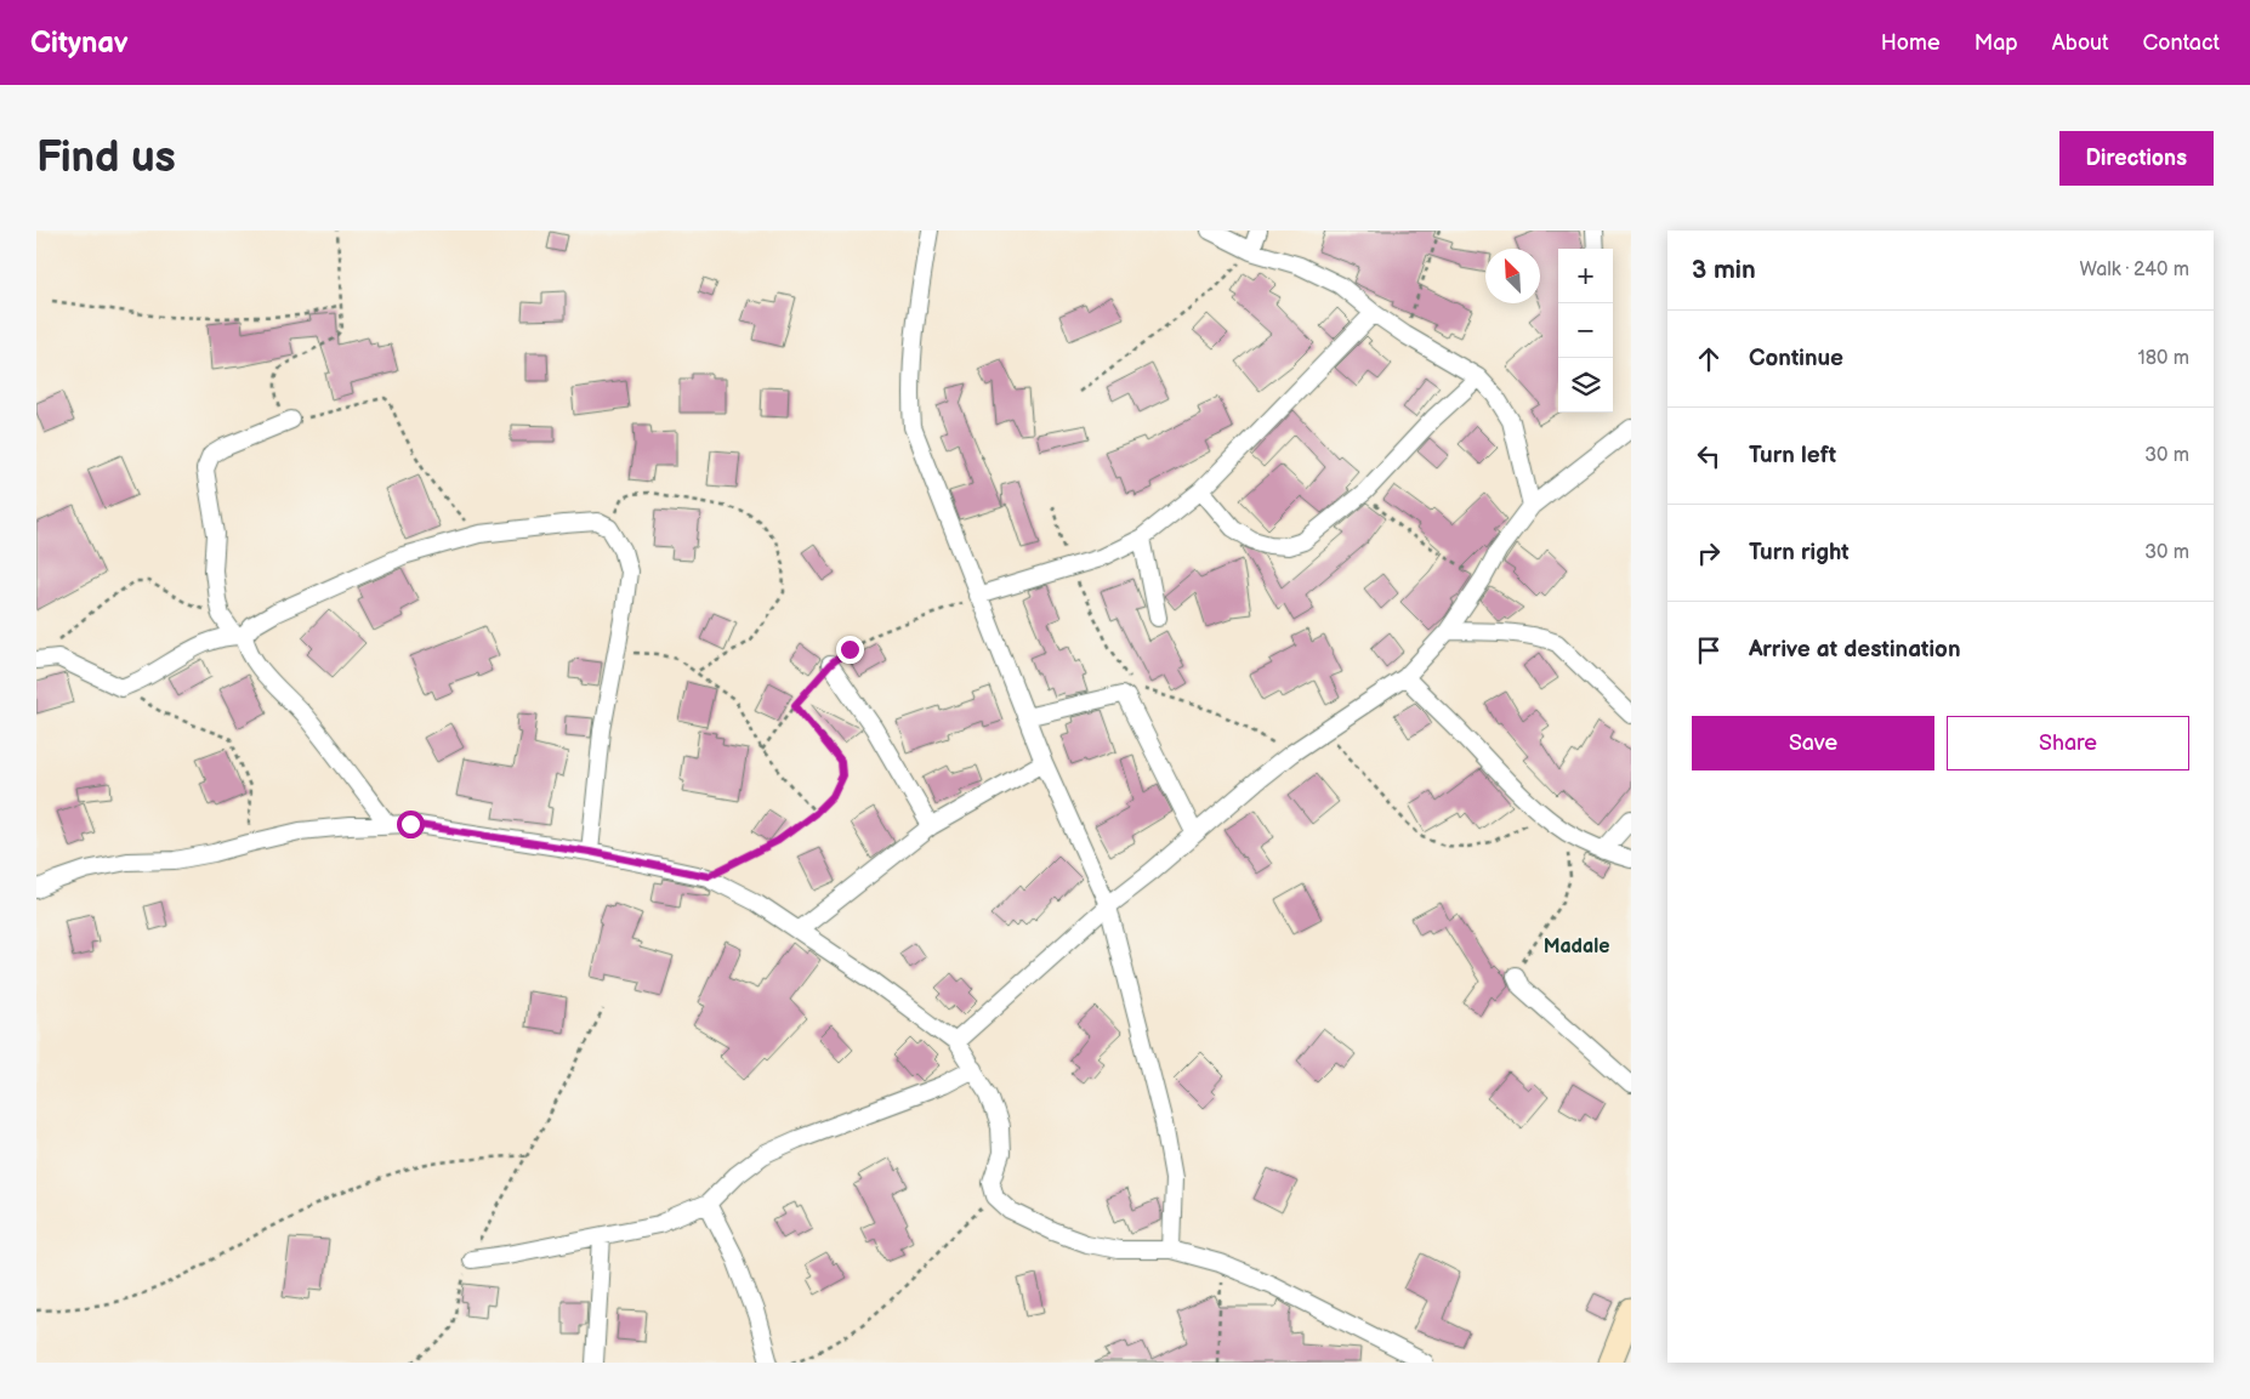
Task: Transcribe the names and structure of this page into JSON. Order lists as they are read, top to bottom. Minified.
{"districts":["Madale"],"north":"top left","page":{"header":"Citynav","nav":["Home","Map","About","Contact"],"buttons":["Directions",["Save","Share"]],"title":"Find us","heading":["3 min","Walk · 240 m"],"map_buttons":["+","−"],"list":[["Continue","180 m"],["Turn left","30 m"],["Turn right","30 m"],"Arrive at destination"]}}
